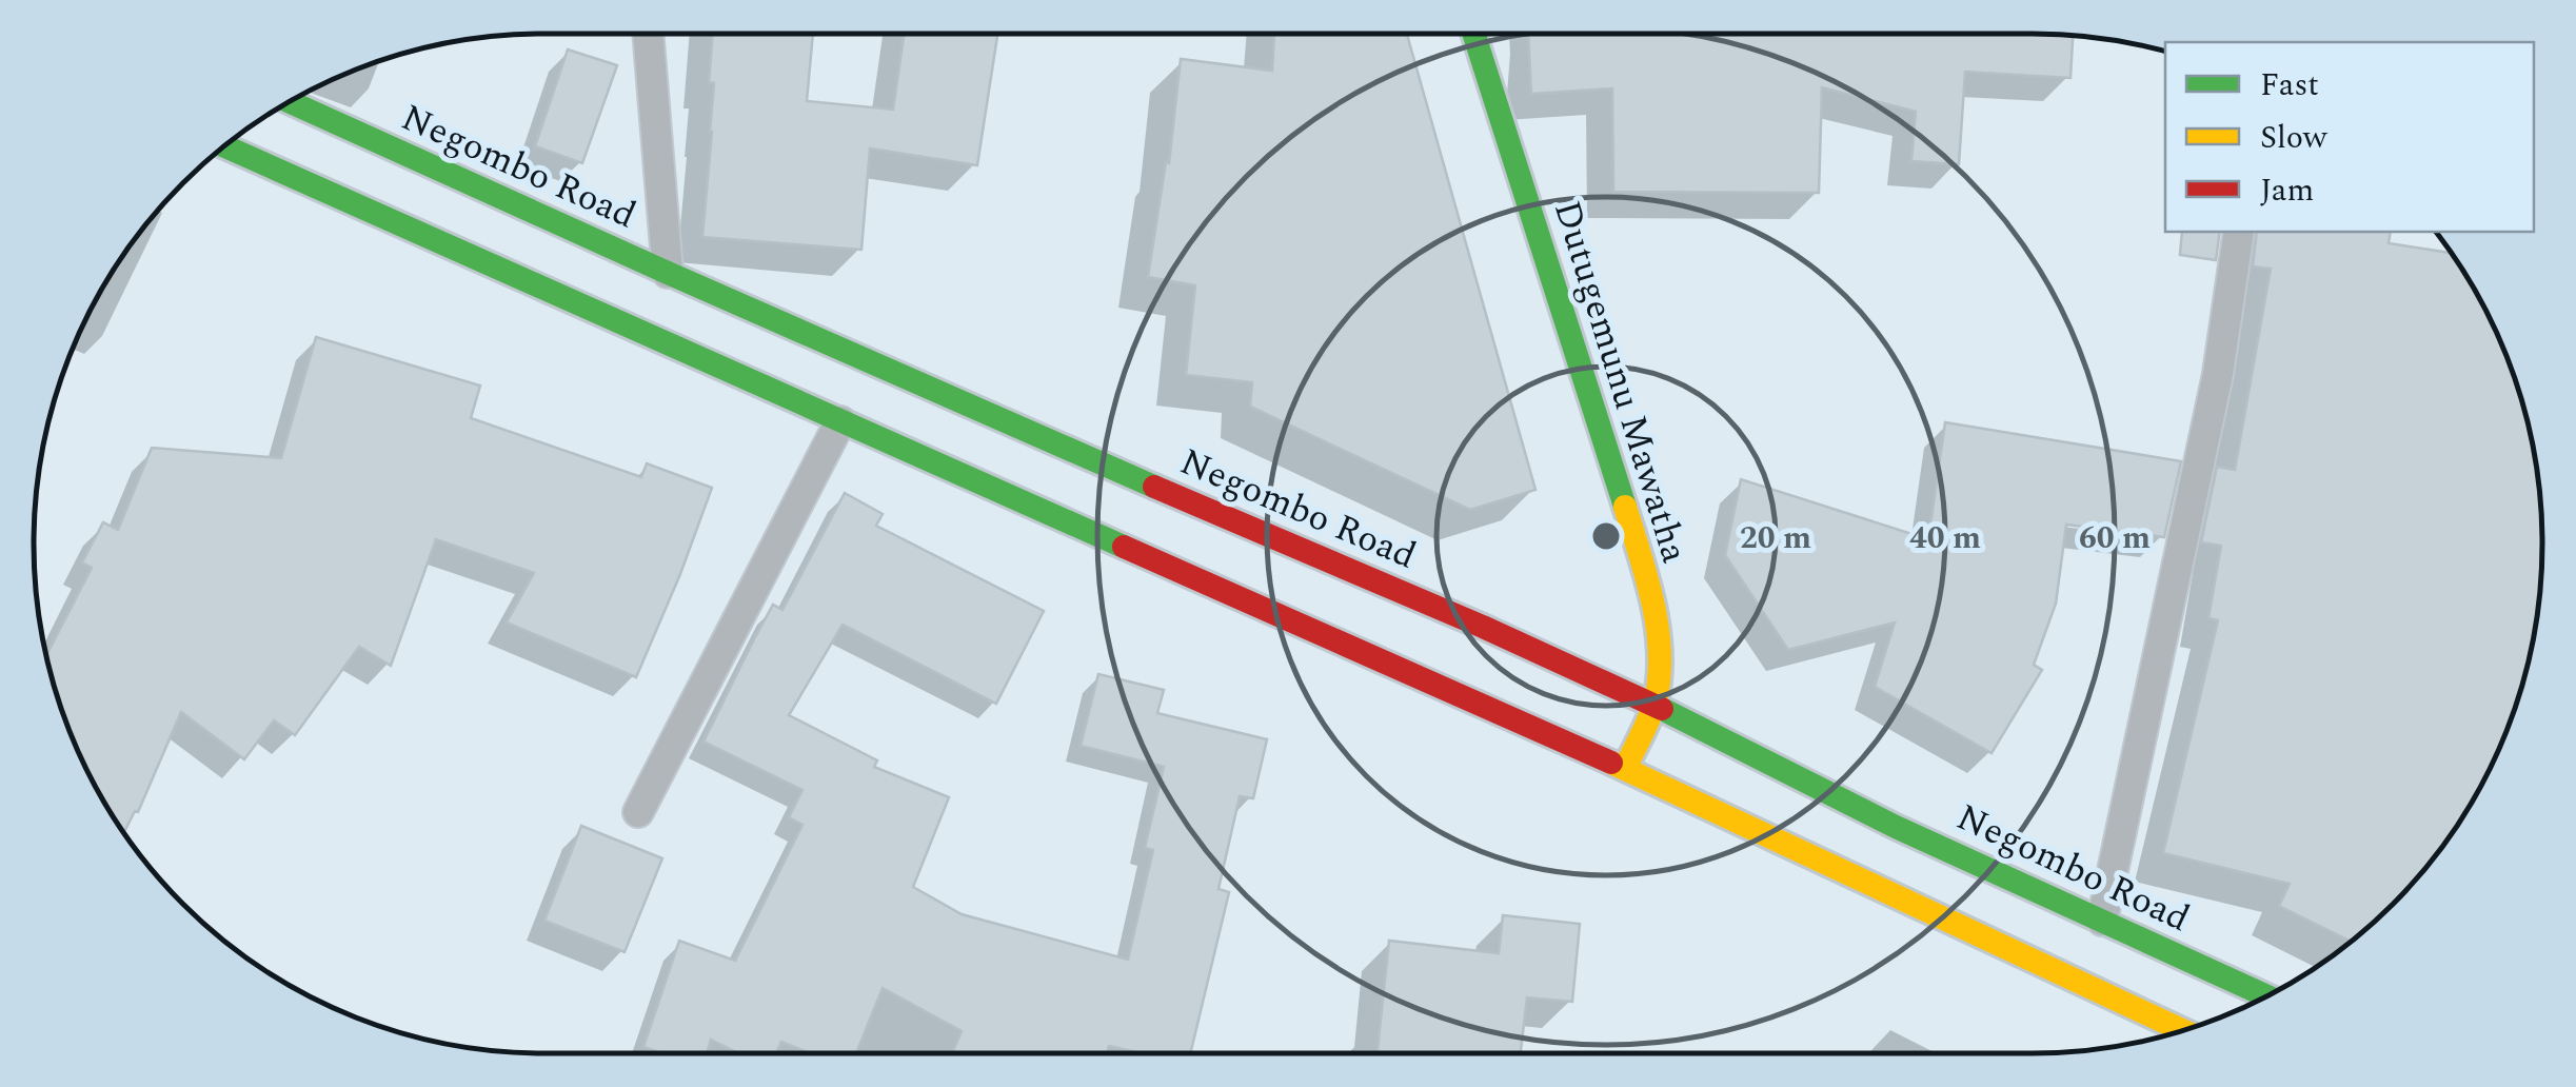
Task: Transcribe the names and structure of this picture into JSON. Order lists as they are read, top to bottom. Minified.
{"streets":{"main road":["Negombo Road","Dutugemunu Mawatha"]},"crossings":[["Negombo Road","Dutugemunu Mawatha"]],"legend":["Fast","Slow","Jam"],"rings":["20 m","40 m","60 m"]}
